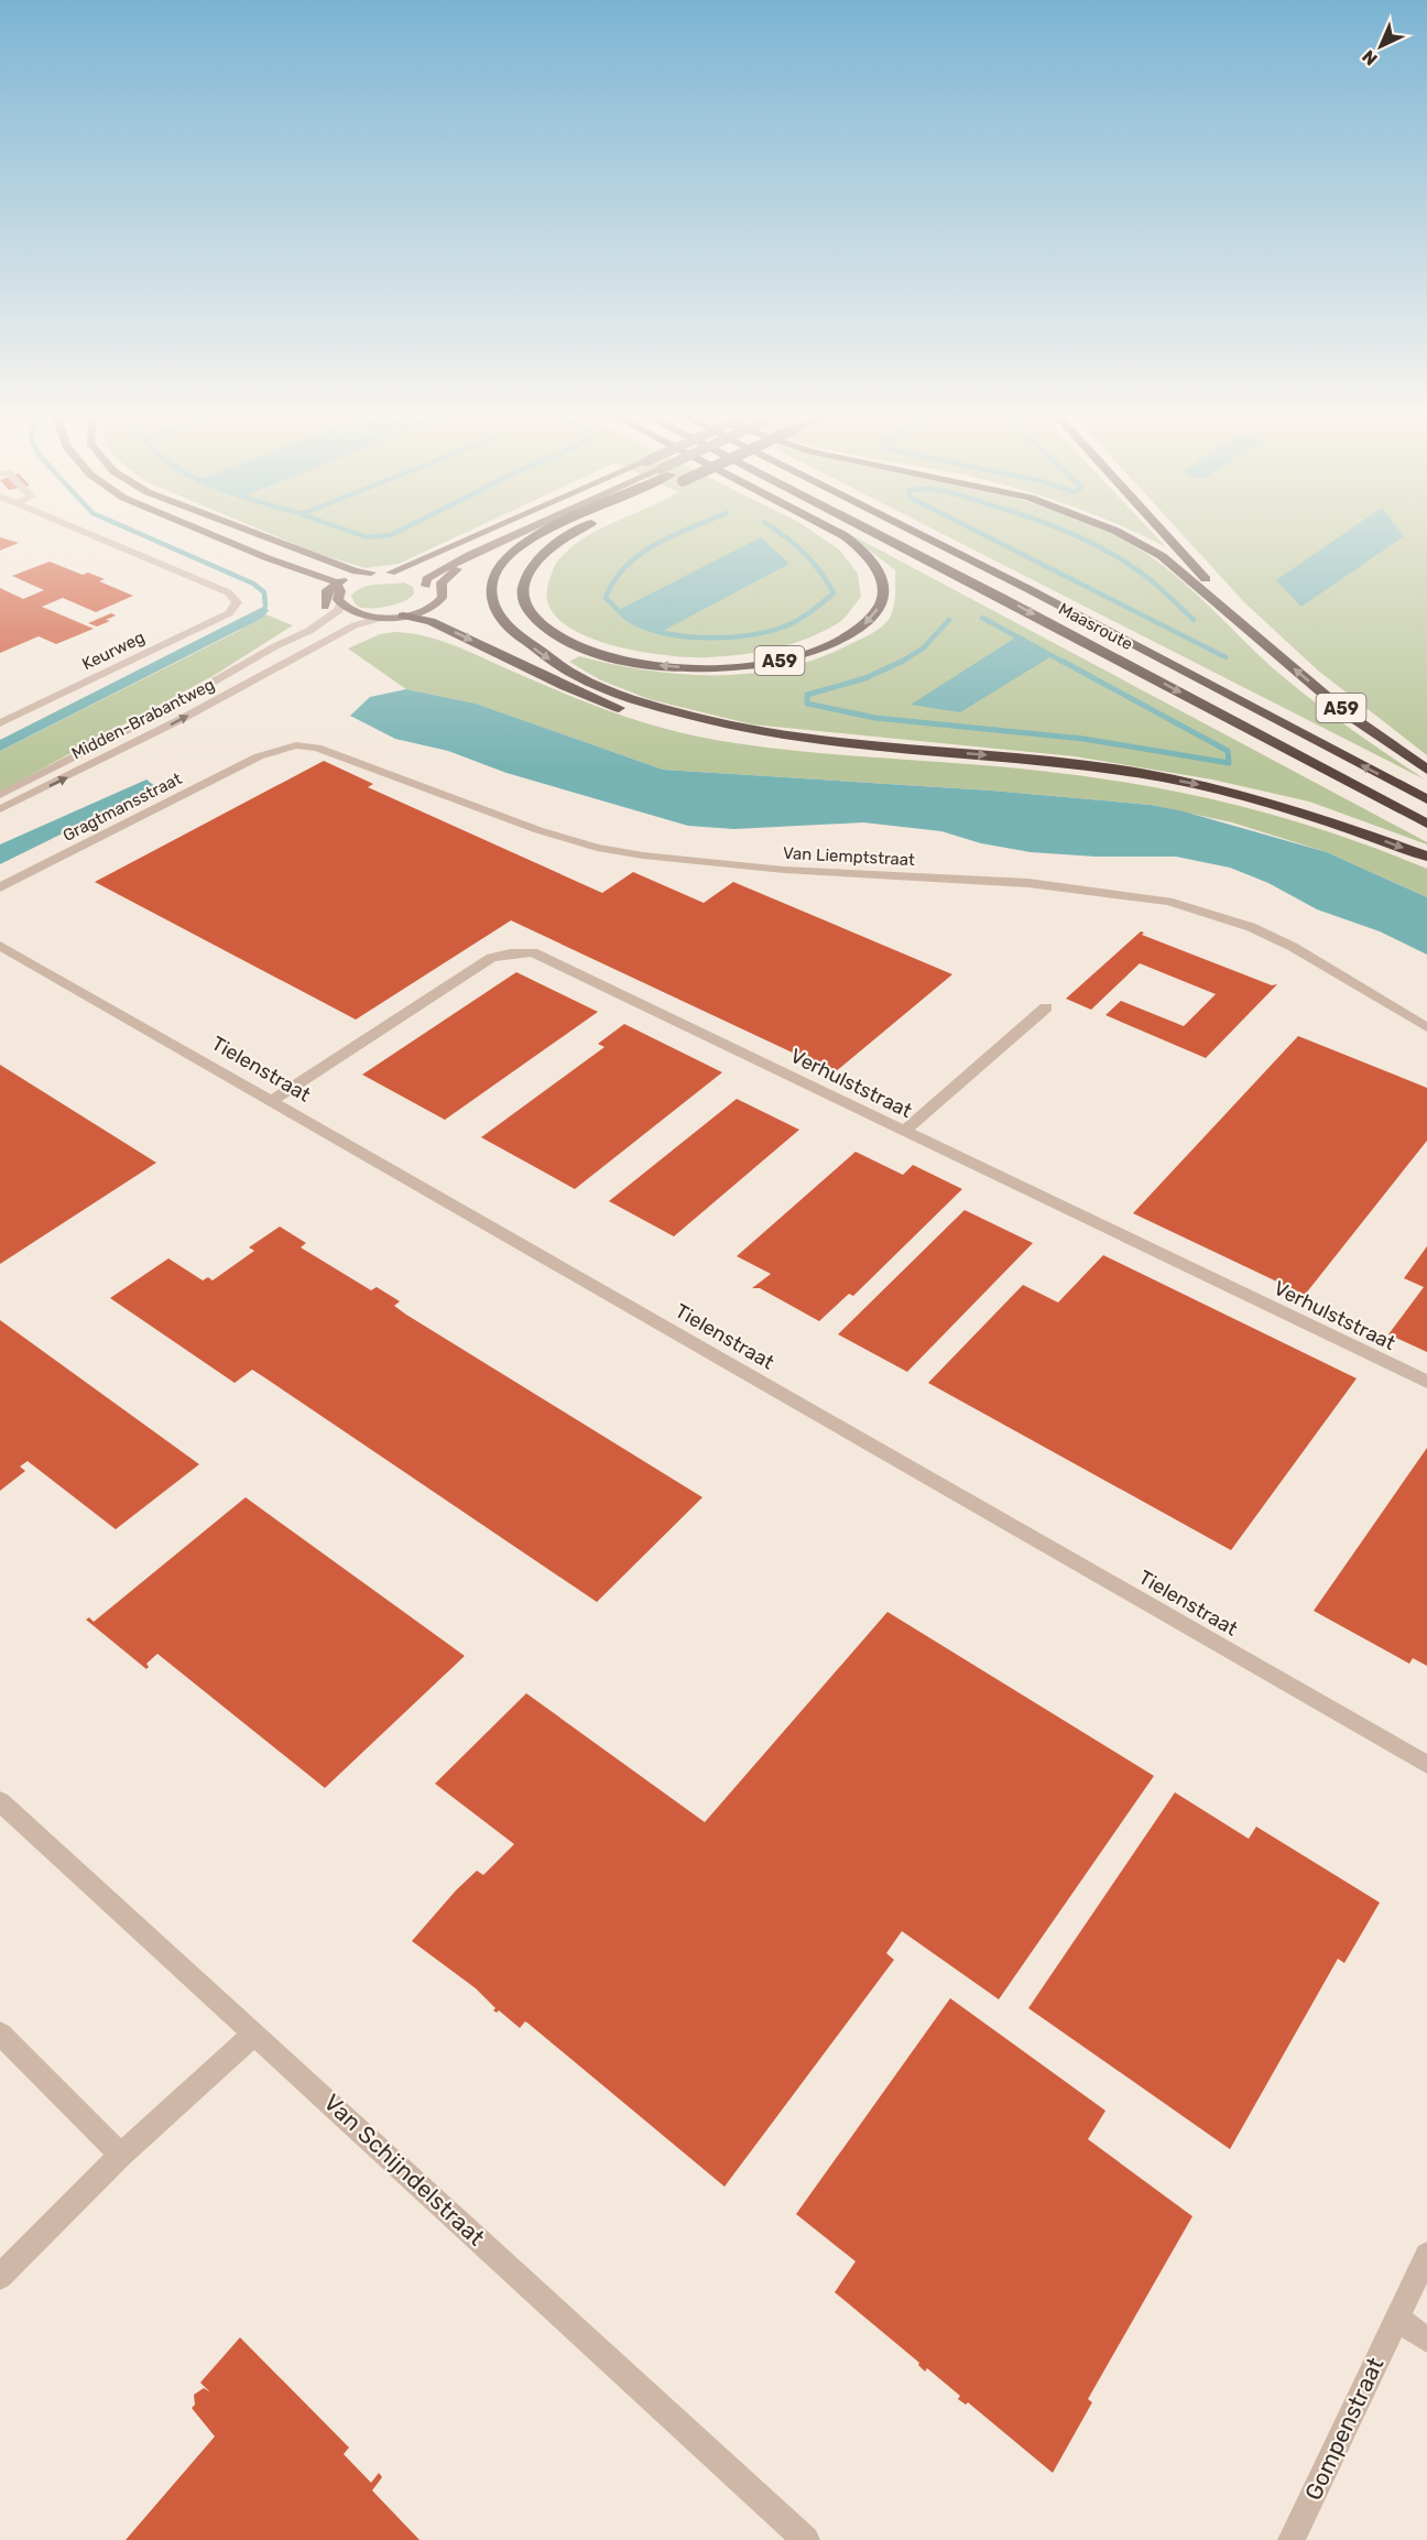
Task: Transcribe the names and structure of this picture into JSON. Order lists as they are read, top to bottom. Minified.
{"streets":{"highway":["Maasroute","A59"],"street":["Keurweg","Midden-Brabantweg","Gragtmansstraat","Van Liemptstraat","Tielenstraat","Verhulststraat","Van Schijndelstraat","Gompenstraat"]},"crossings":[["Gragtmansstraat","Van Liemptstraat"],["Tielenstraat","Verhulststraat"]],"north":"bottom left"}
